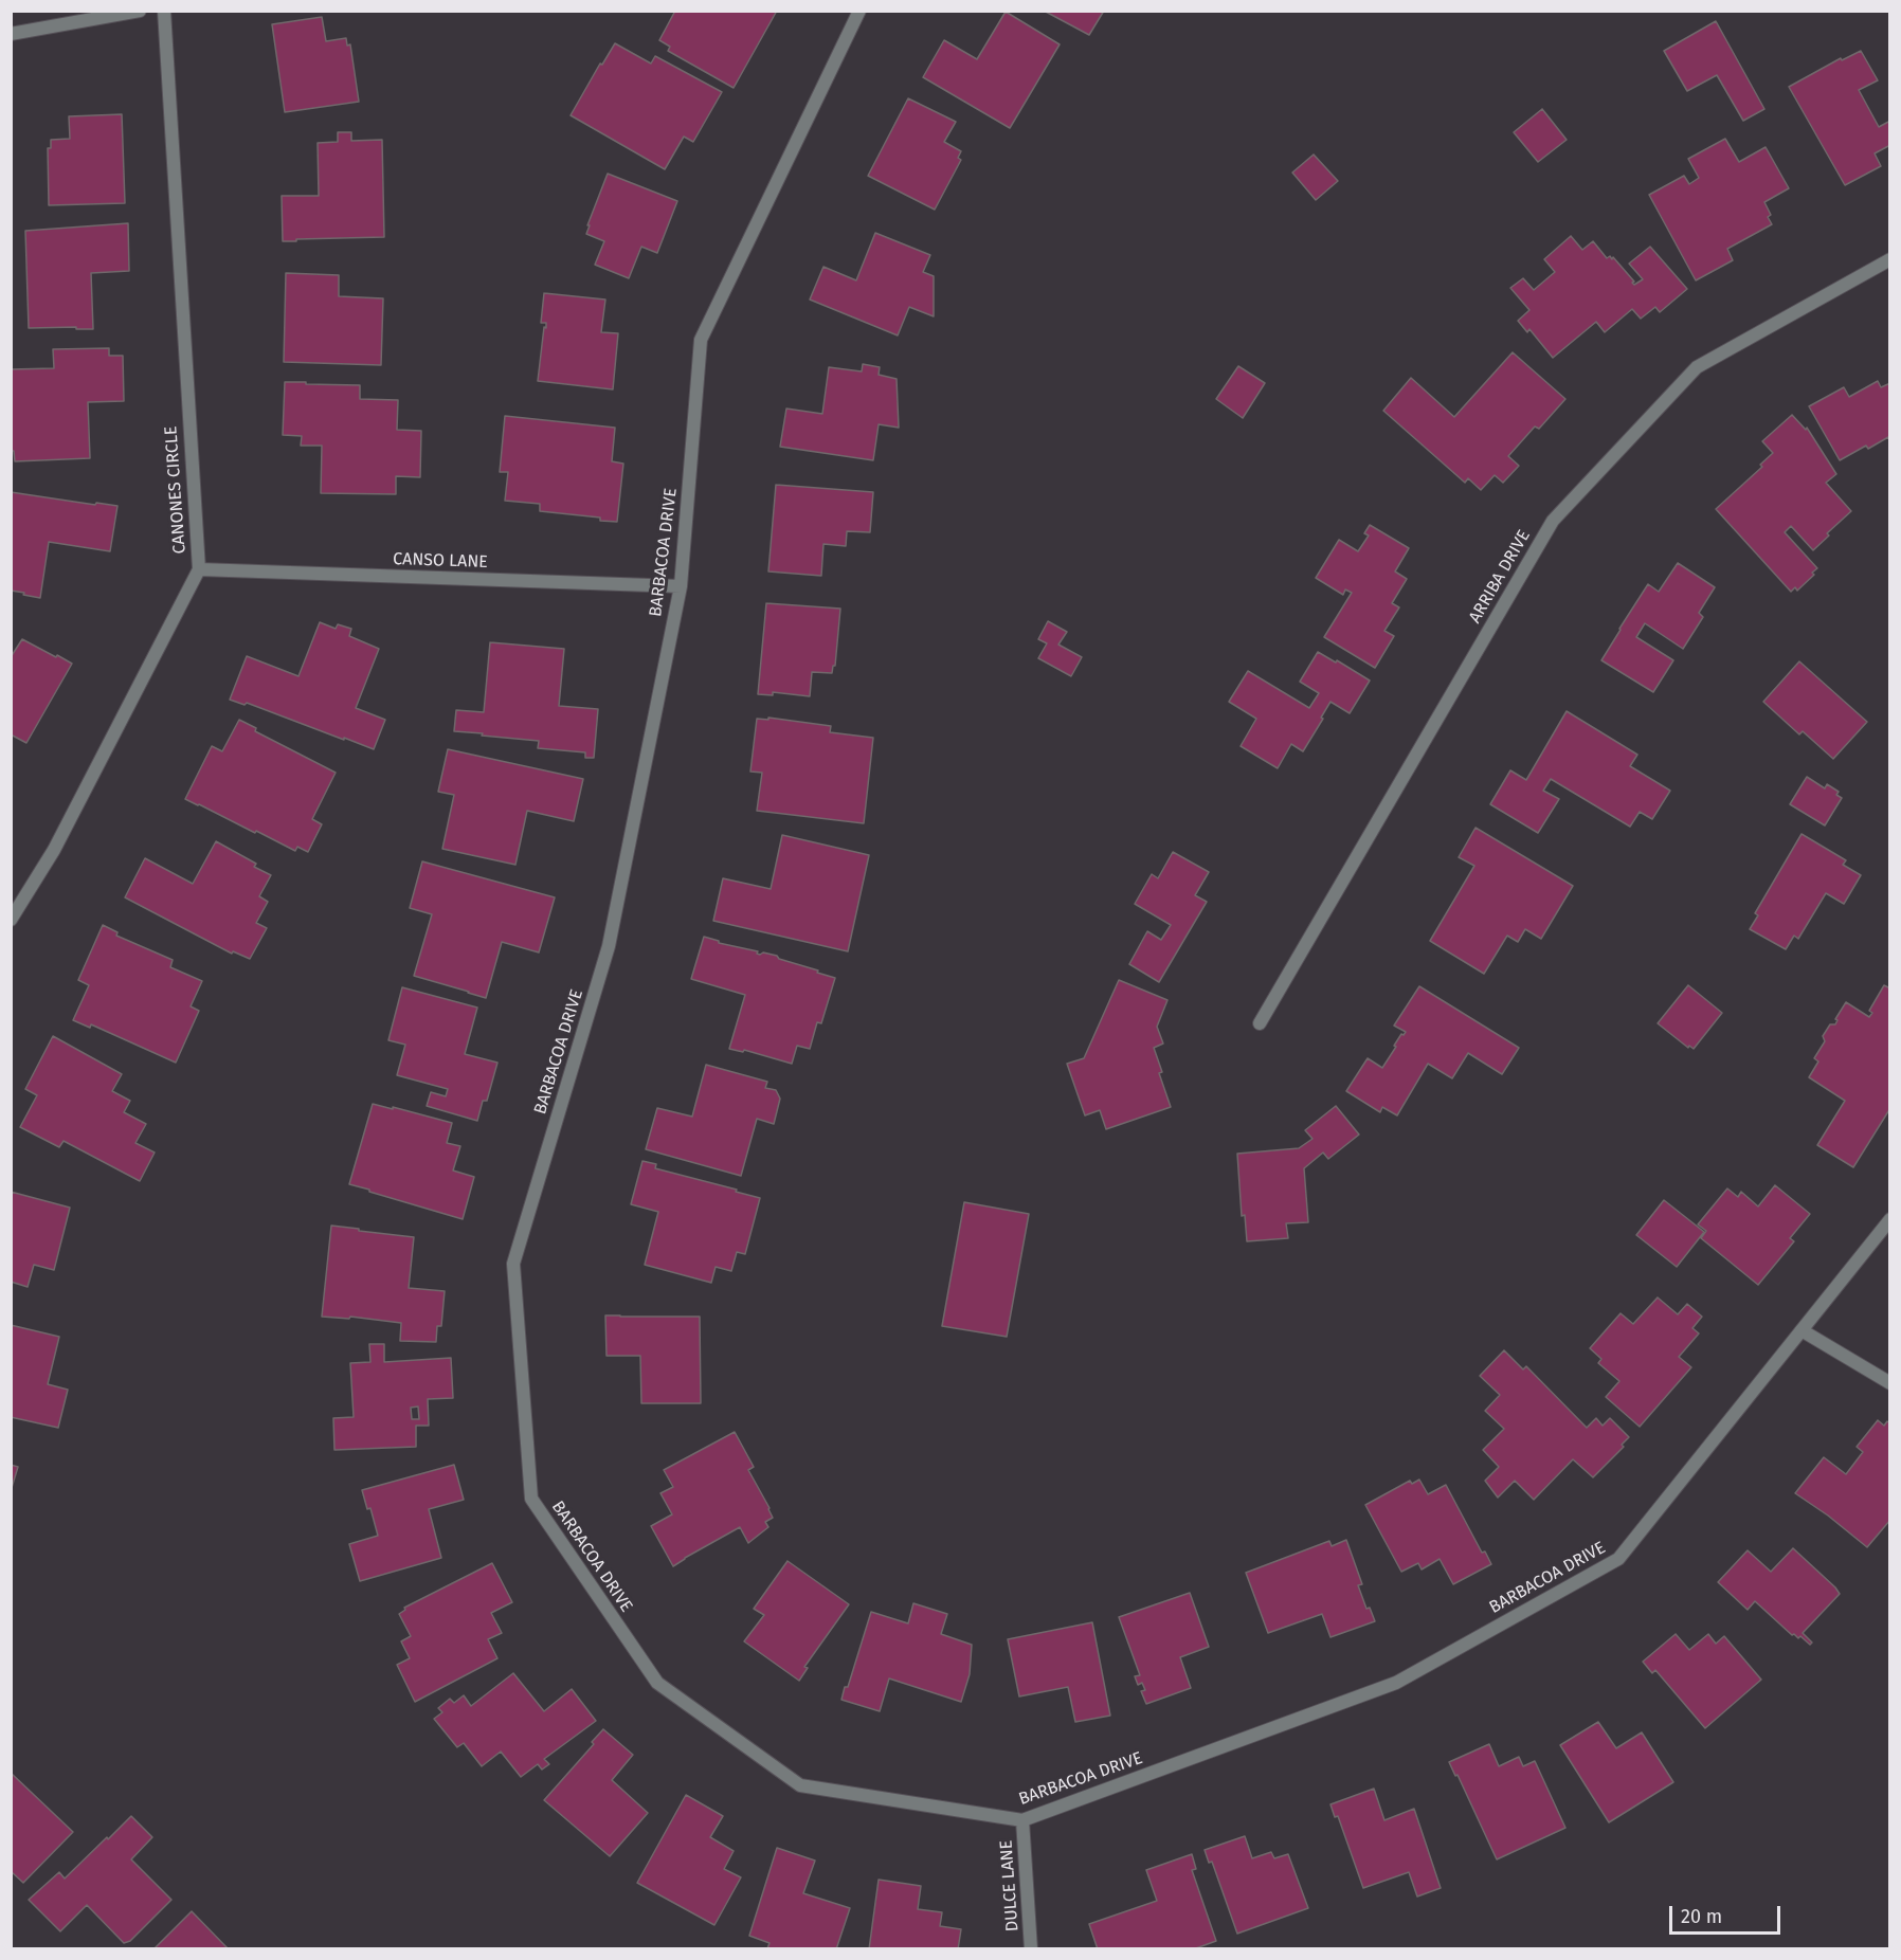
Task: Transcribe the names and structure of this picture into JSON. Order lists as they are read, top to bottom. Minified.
{"streets":{"street":["CANONES CIRCLE","BARBACOA DRIVE","CANSO LANE","ARRIBA DRIVE","DULCE LANE"]},"crossings":[["CANONES CIRCLE","CANSO LANE"],["BARBACOA DRIVE","CANSO LANE"],["BARBACOA DRIVE","DULCE LANE"]],"scale_bar":"20 m"}
